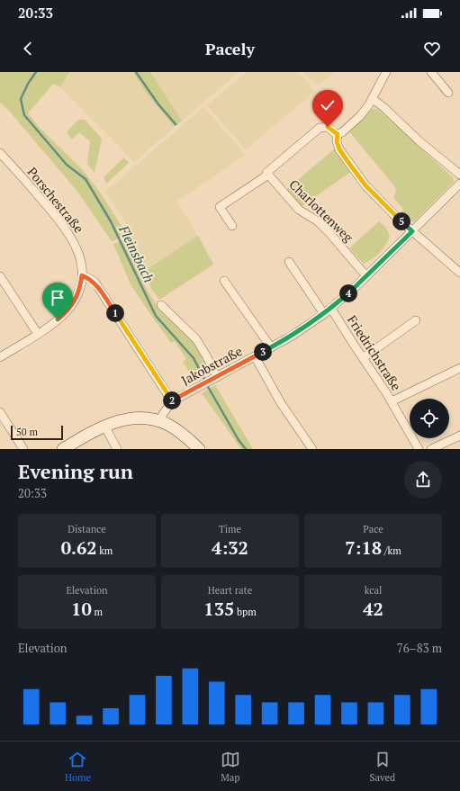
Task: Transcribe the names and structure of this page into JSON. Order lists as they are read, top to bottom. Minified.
{"streets":{"street":["Porschestraße","Charlottenweg","Friedrichstraße","Jakobstraße"]},"crossings":[["Charlottenweg","Jakobstraße"],["Friedrichstraße","Jakobstraße"]],"water":["Fleinsbach"],"scale_bar":"50 m","page":{"status":"20:33","header":"Pacely","pins":["5","4","1","3","2"],"scale":"50 m","heading":["Evening run","20:33"],"stats":[["Distance","0.62 km"],["Time","4:32"],["Pace","7:18 /km"],["Elevation","10 m"],["Heart rate","135 bpm"],["kcal","42"]],"chart":["Elevation","76–83 m"],"tabs":["Home","Map","Saved"]}}
